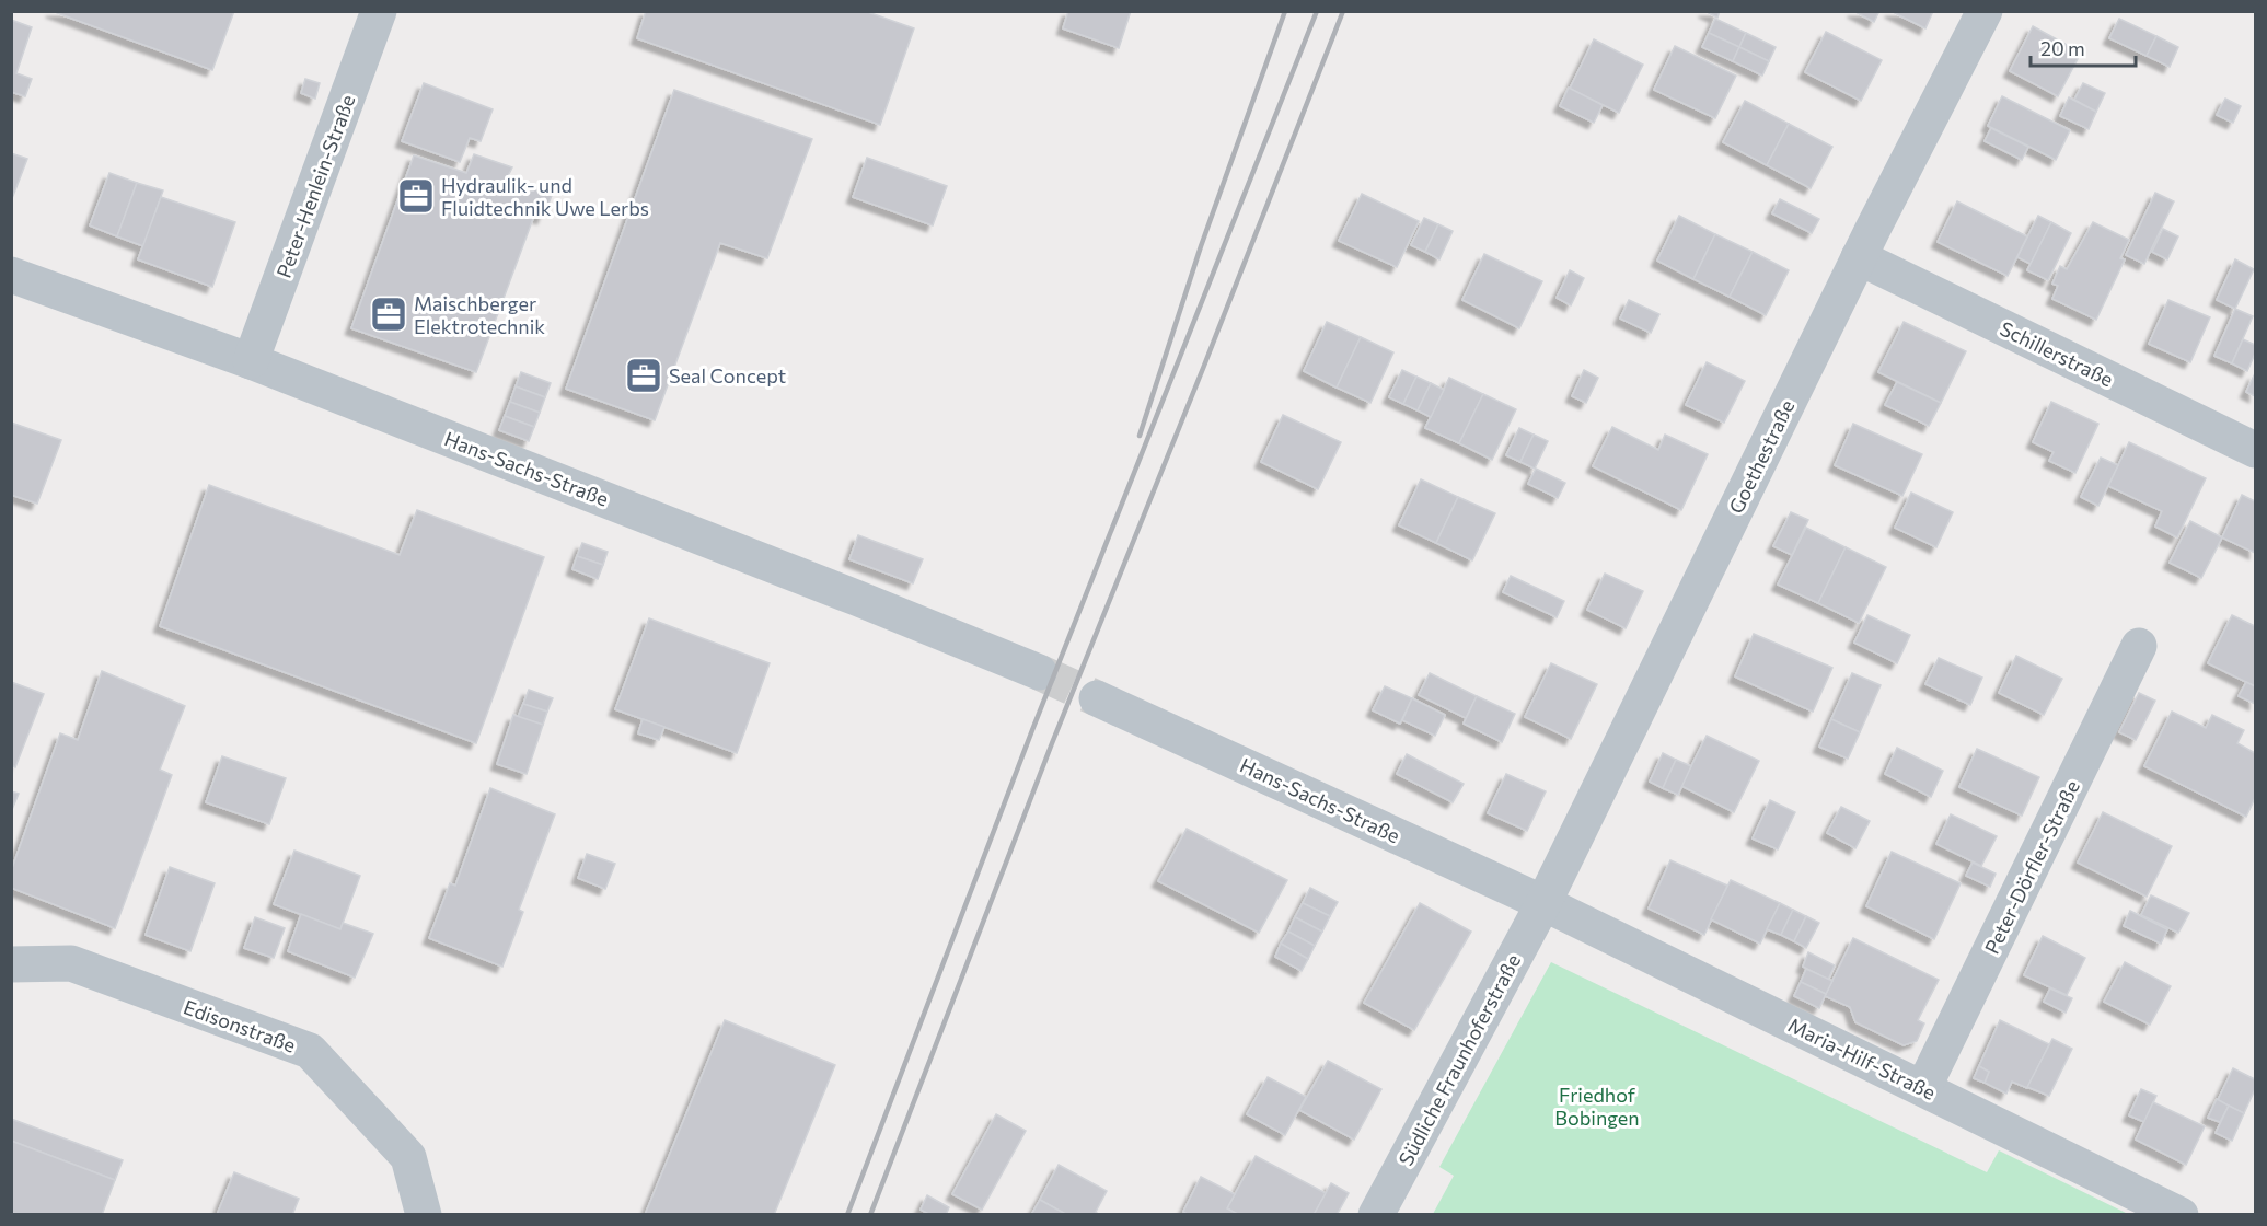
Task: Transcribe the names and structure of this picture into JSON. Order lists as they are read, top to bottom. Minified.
{"streets":{"street":["Peter-Henlein-Straße","Schillerstraße","Goethestraße","Hans-Sachs-Straße","Peter-Dörfler-Straße","Edisonstraße","Maria-Hilf-Straße","Südliche Fraunhoferstraße"]},"crossings":[["Peter-Henlein-Straße","Hans-Sachs-Straße"],["Schillerstraße","Goethestraße"],["Goethestraße","Hans-Sachs-Straße"],["Goethestraße","Maria-Hilf-Straße"],["Goethestraße","Südliche Fraunhoferstraße"],["Hans-Sachs-Straße","Maria-Hilf-Straße"],["Hans-Sachs-Straße","Südliche Fraunhoferstraße"],["Peter-Dörfler-Straße","Maria-Hilf-Straße"],["Maria-Hilf-Straße","Südliche Fraunhoferstraße"]],"parks":["Friedhof Bobingen"],"places":{"office":["Hydraulik- und Fluidtechnik Uwe Lerbs","Maischberger Elektrotechnik","Seal Concept"]},"scale_bar":"20 m"}
